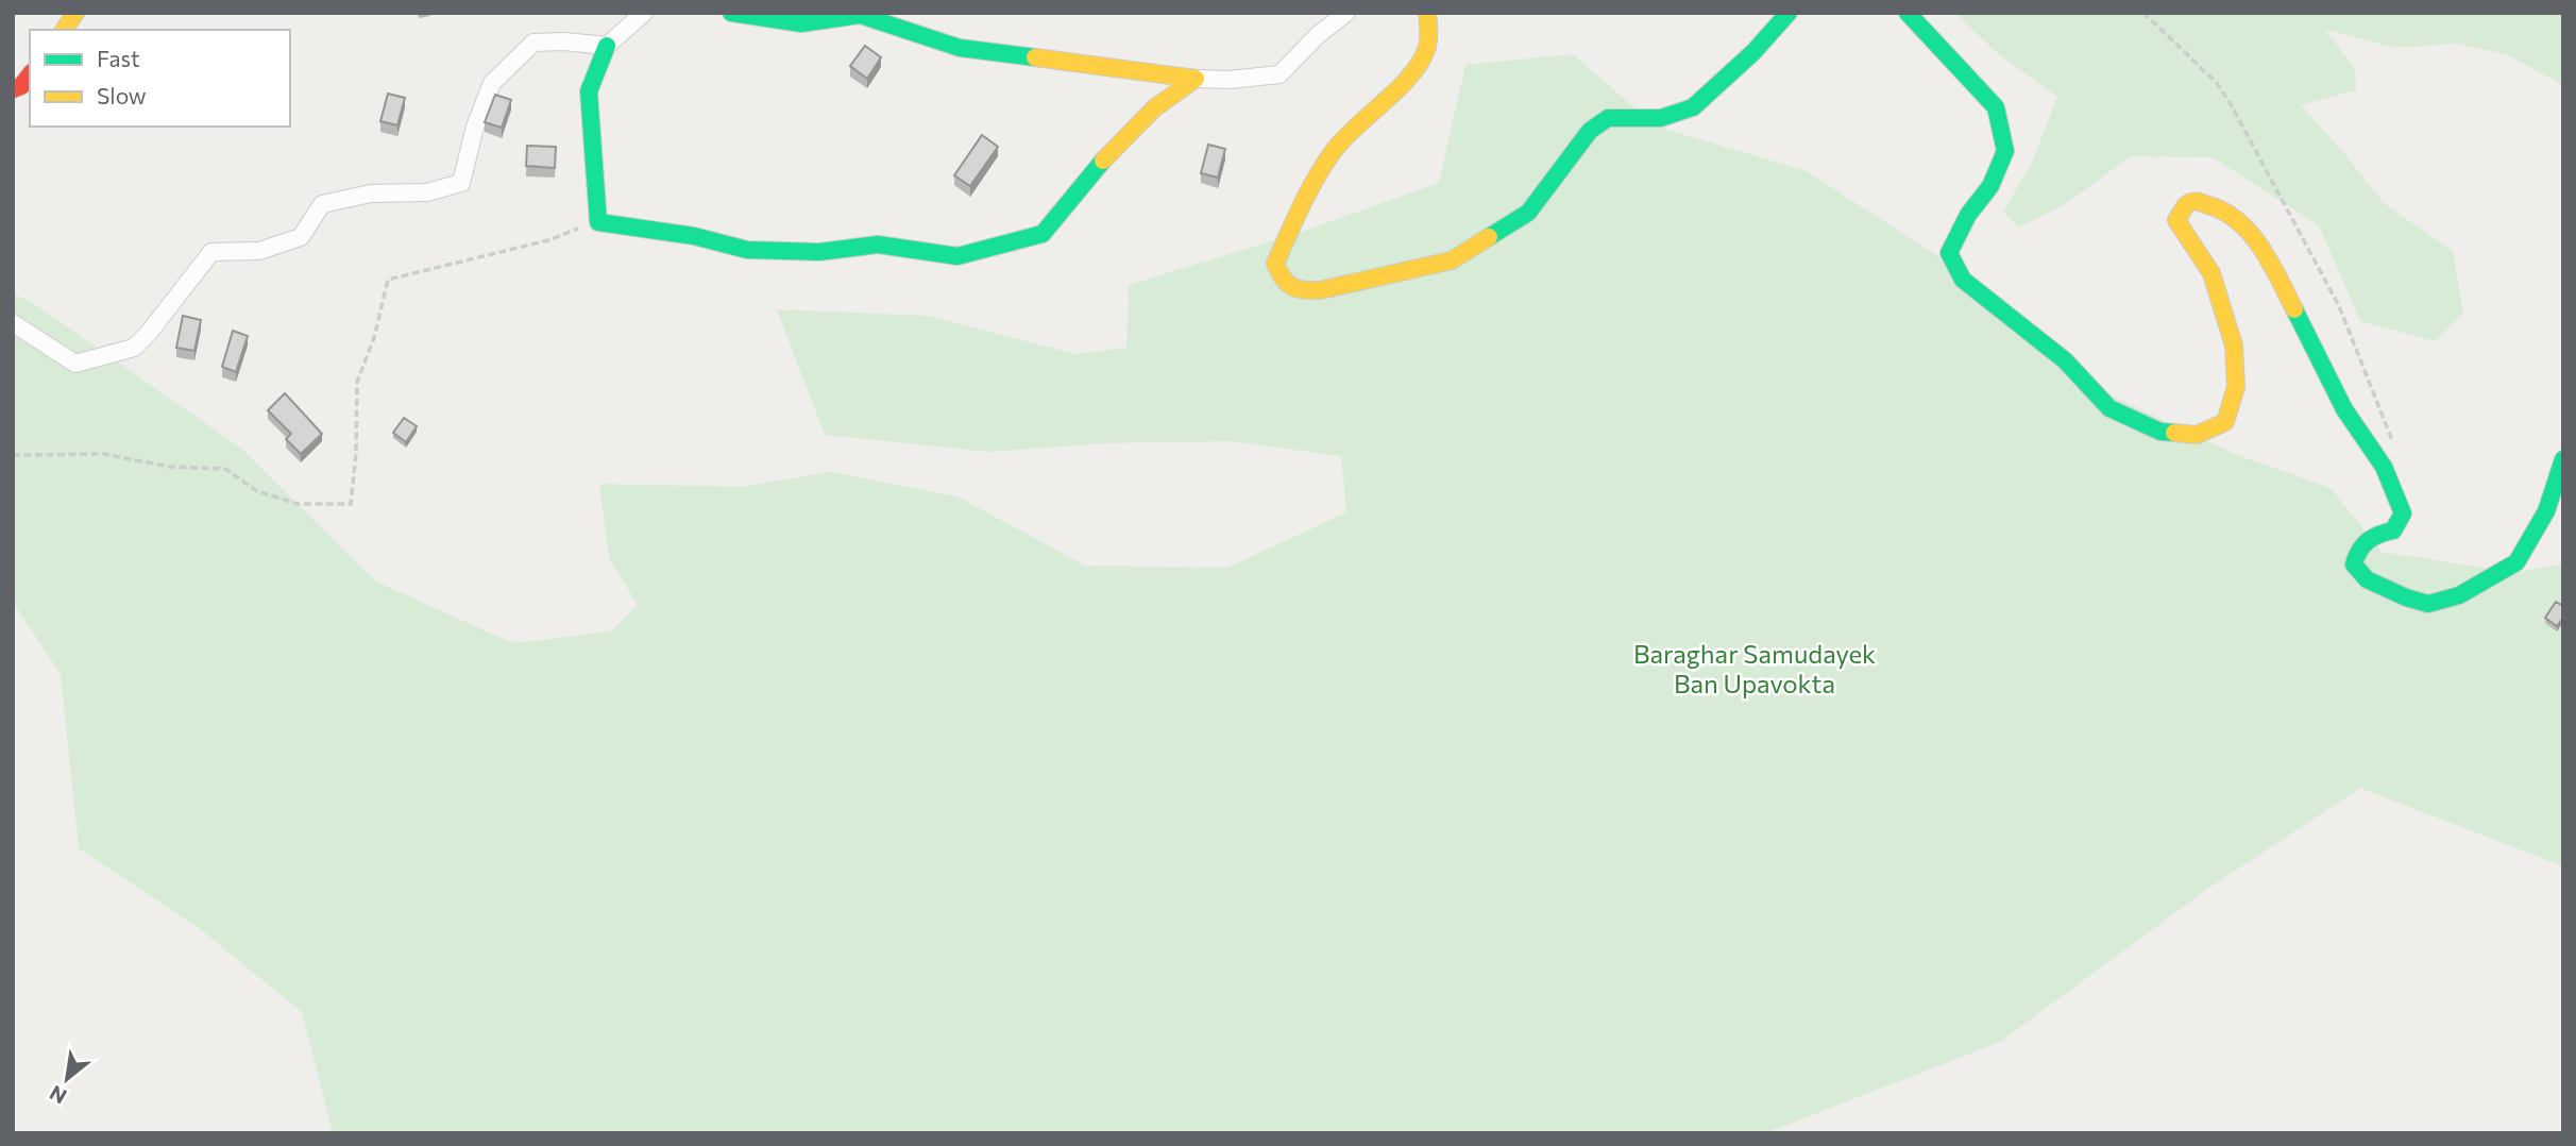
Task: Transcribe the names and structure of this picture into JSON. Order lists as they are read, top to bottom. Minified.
{"parks":["Baraghar Samudayek Ban Upavokta"],"legend":["Fast","Slow"],"north":"bottom left"}
